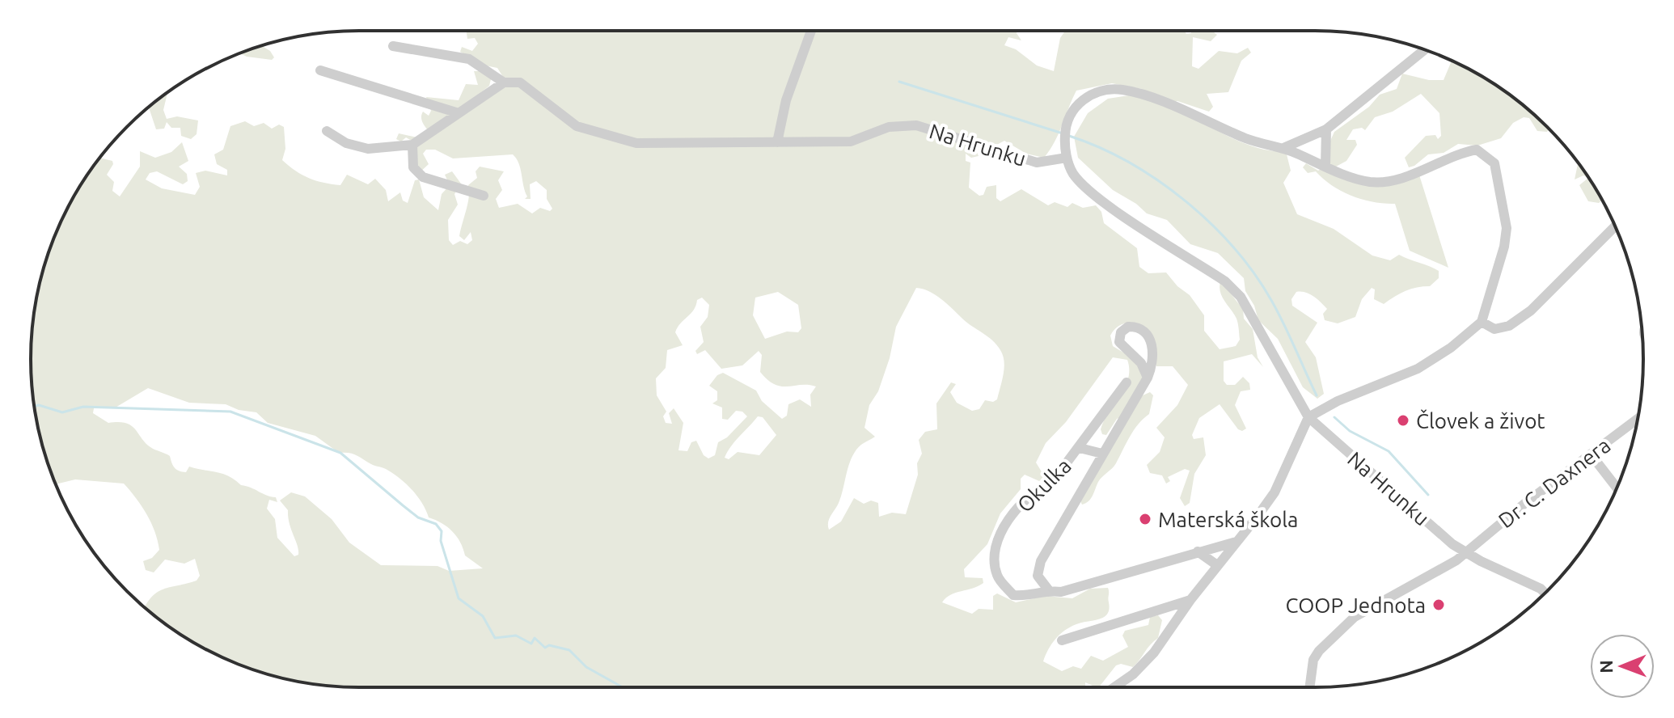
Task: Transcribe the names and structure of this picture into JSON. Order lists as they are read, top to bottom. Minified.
{"streets":{"street":["Na Hrunku","Dr. C. Daxnera","Okulka"]},"crossings":[["Na Hrunku","Dr. C. Daxnera"]],"places":["Človek a život","Materská škola","COOP Jednota"],"north":"left"}
